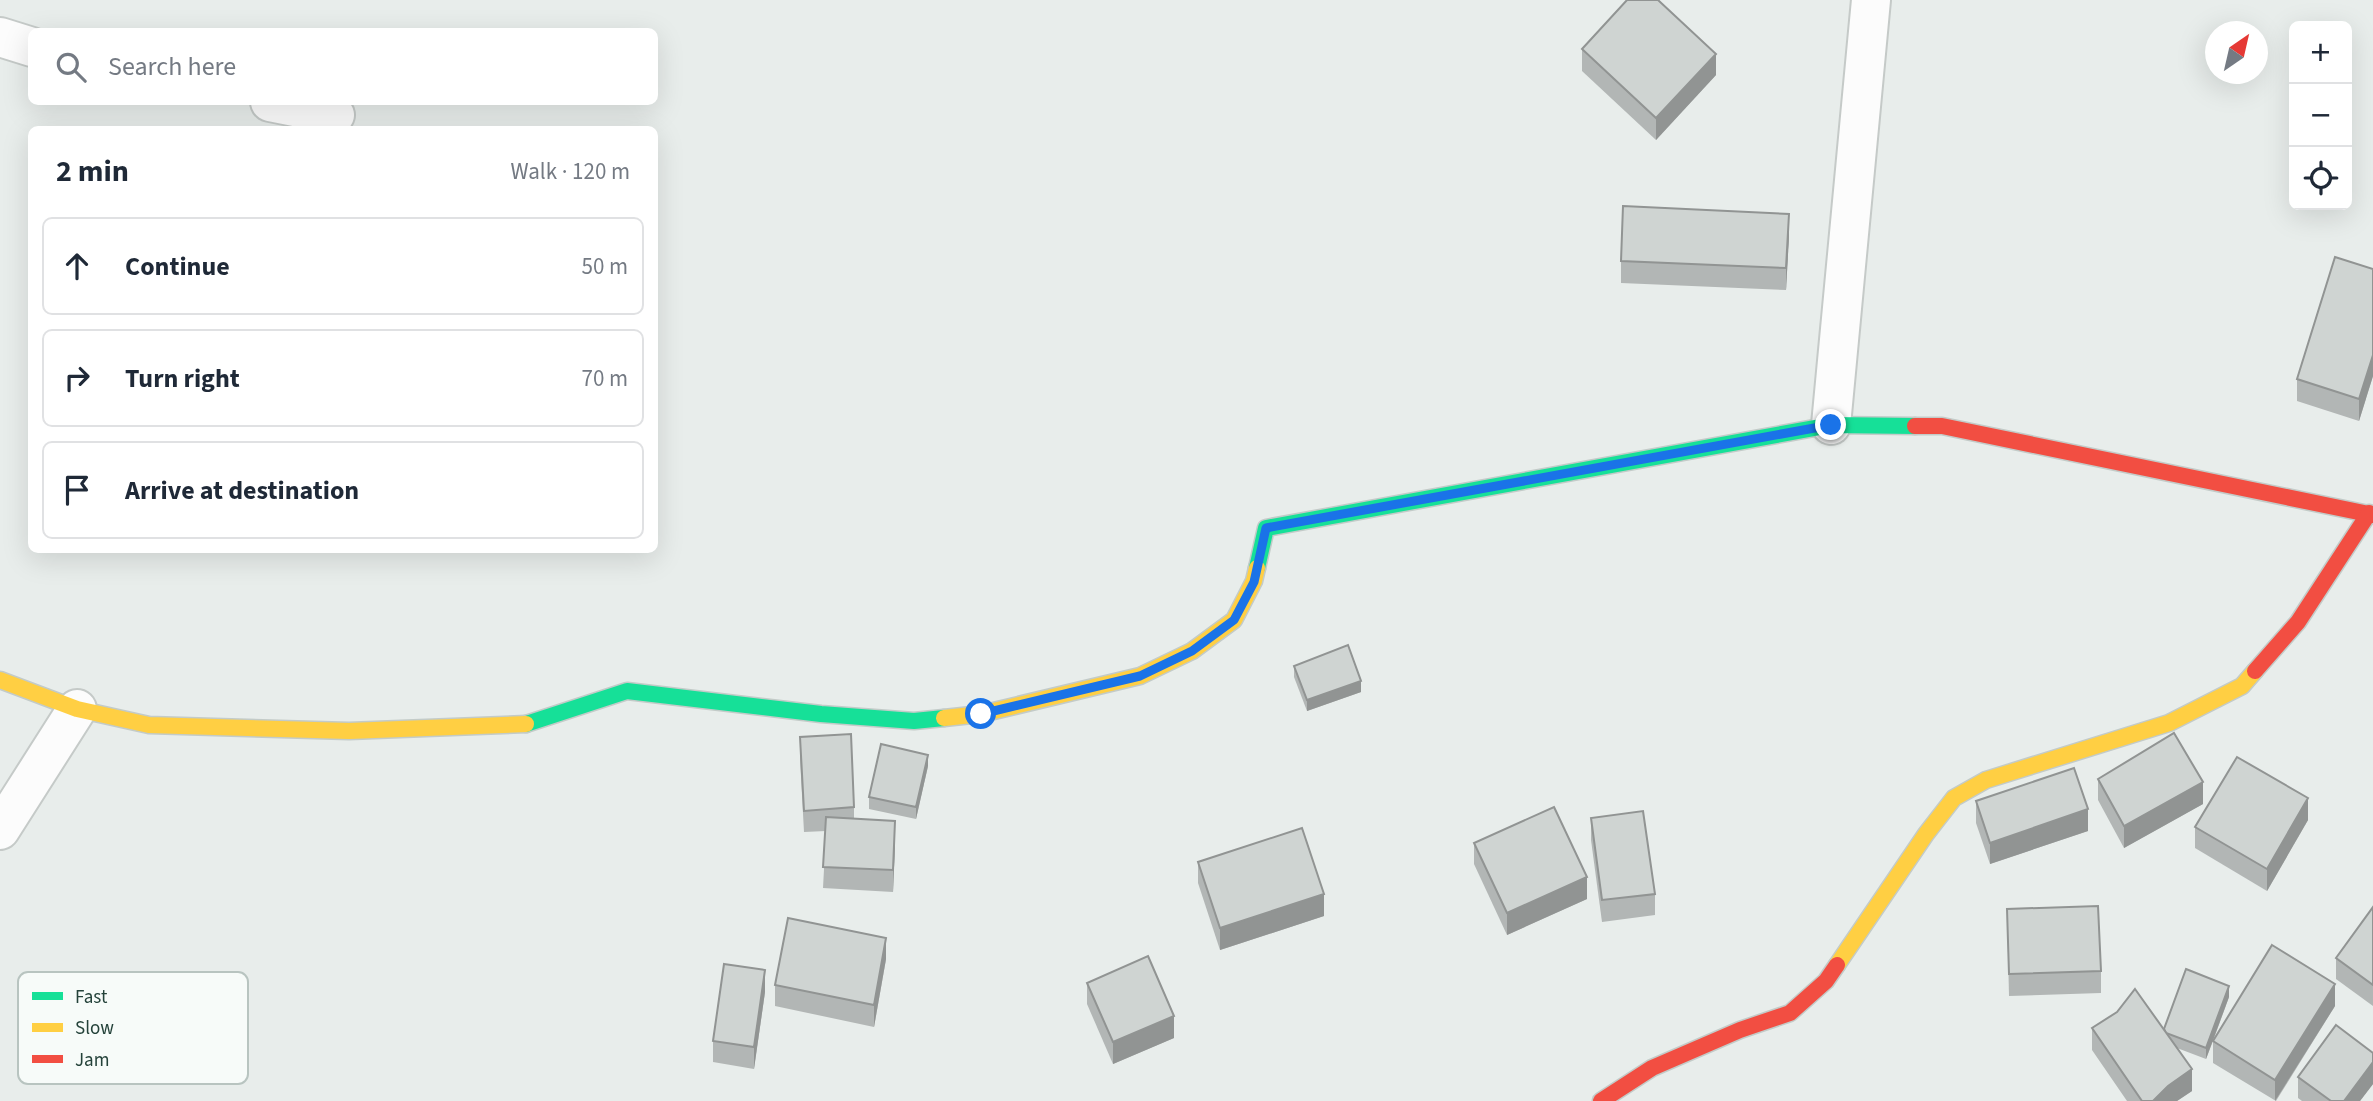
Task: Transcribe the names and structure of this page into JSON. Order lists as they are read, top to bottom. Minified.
{"legend":["Fast","Slow","Jam"],"north":"top right","page":{"map_buttons":["+","−"],"search":"Search here","heading":["2 min","Walk · 120 m"],"list":[["Continue","50 m"],["Turn right","70 m"],"Arrive at destination"]}}
